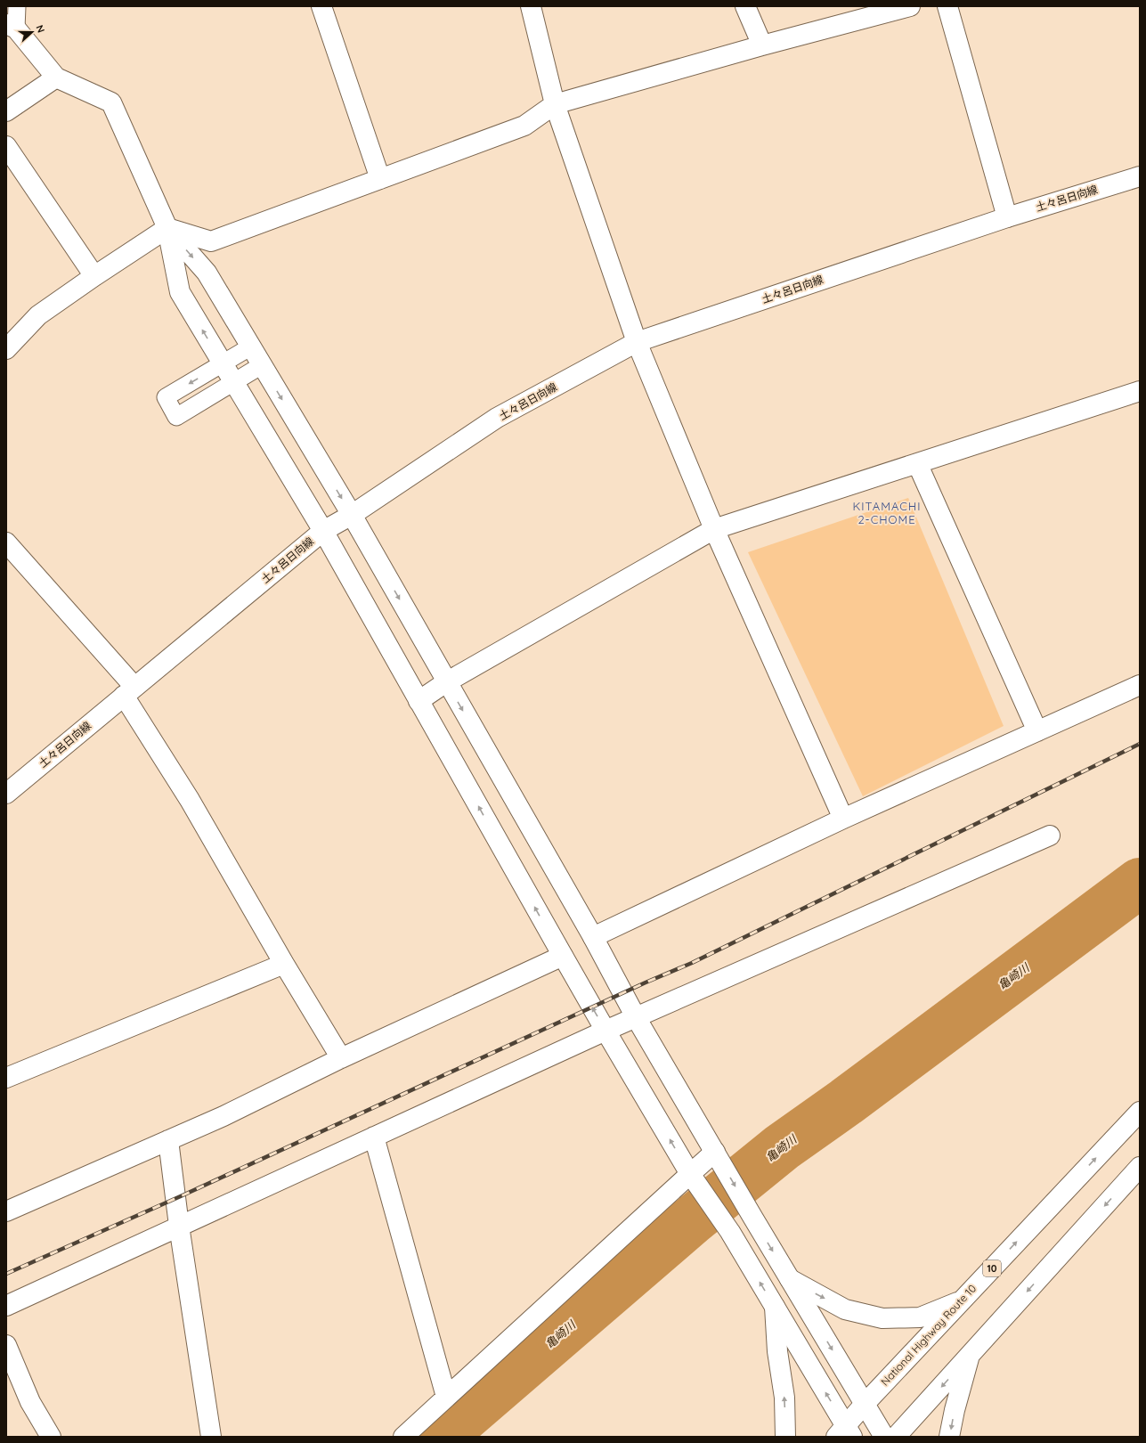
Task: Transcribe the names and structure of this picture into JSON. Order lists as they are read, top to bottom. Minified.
{"streets":{"main road":["土々呂日向線","10","National Highway Route 10"]},"districts":["KITAMACHI 2-CHOME"],"water":["亀崎川"],"north":"right"}
